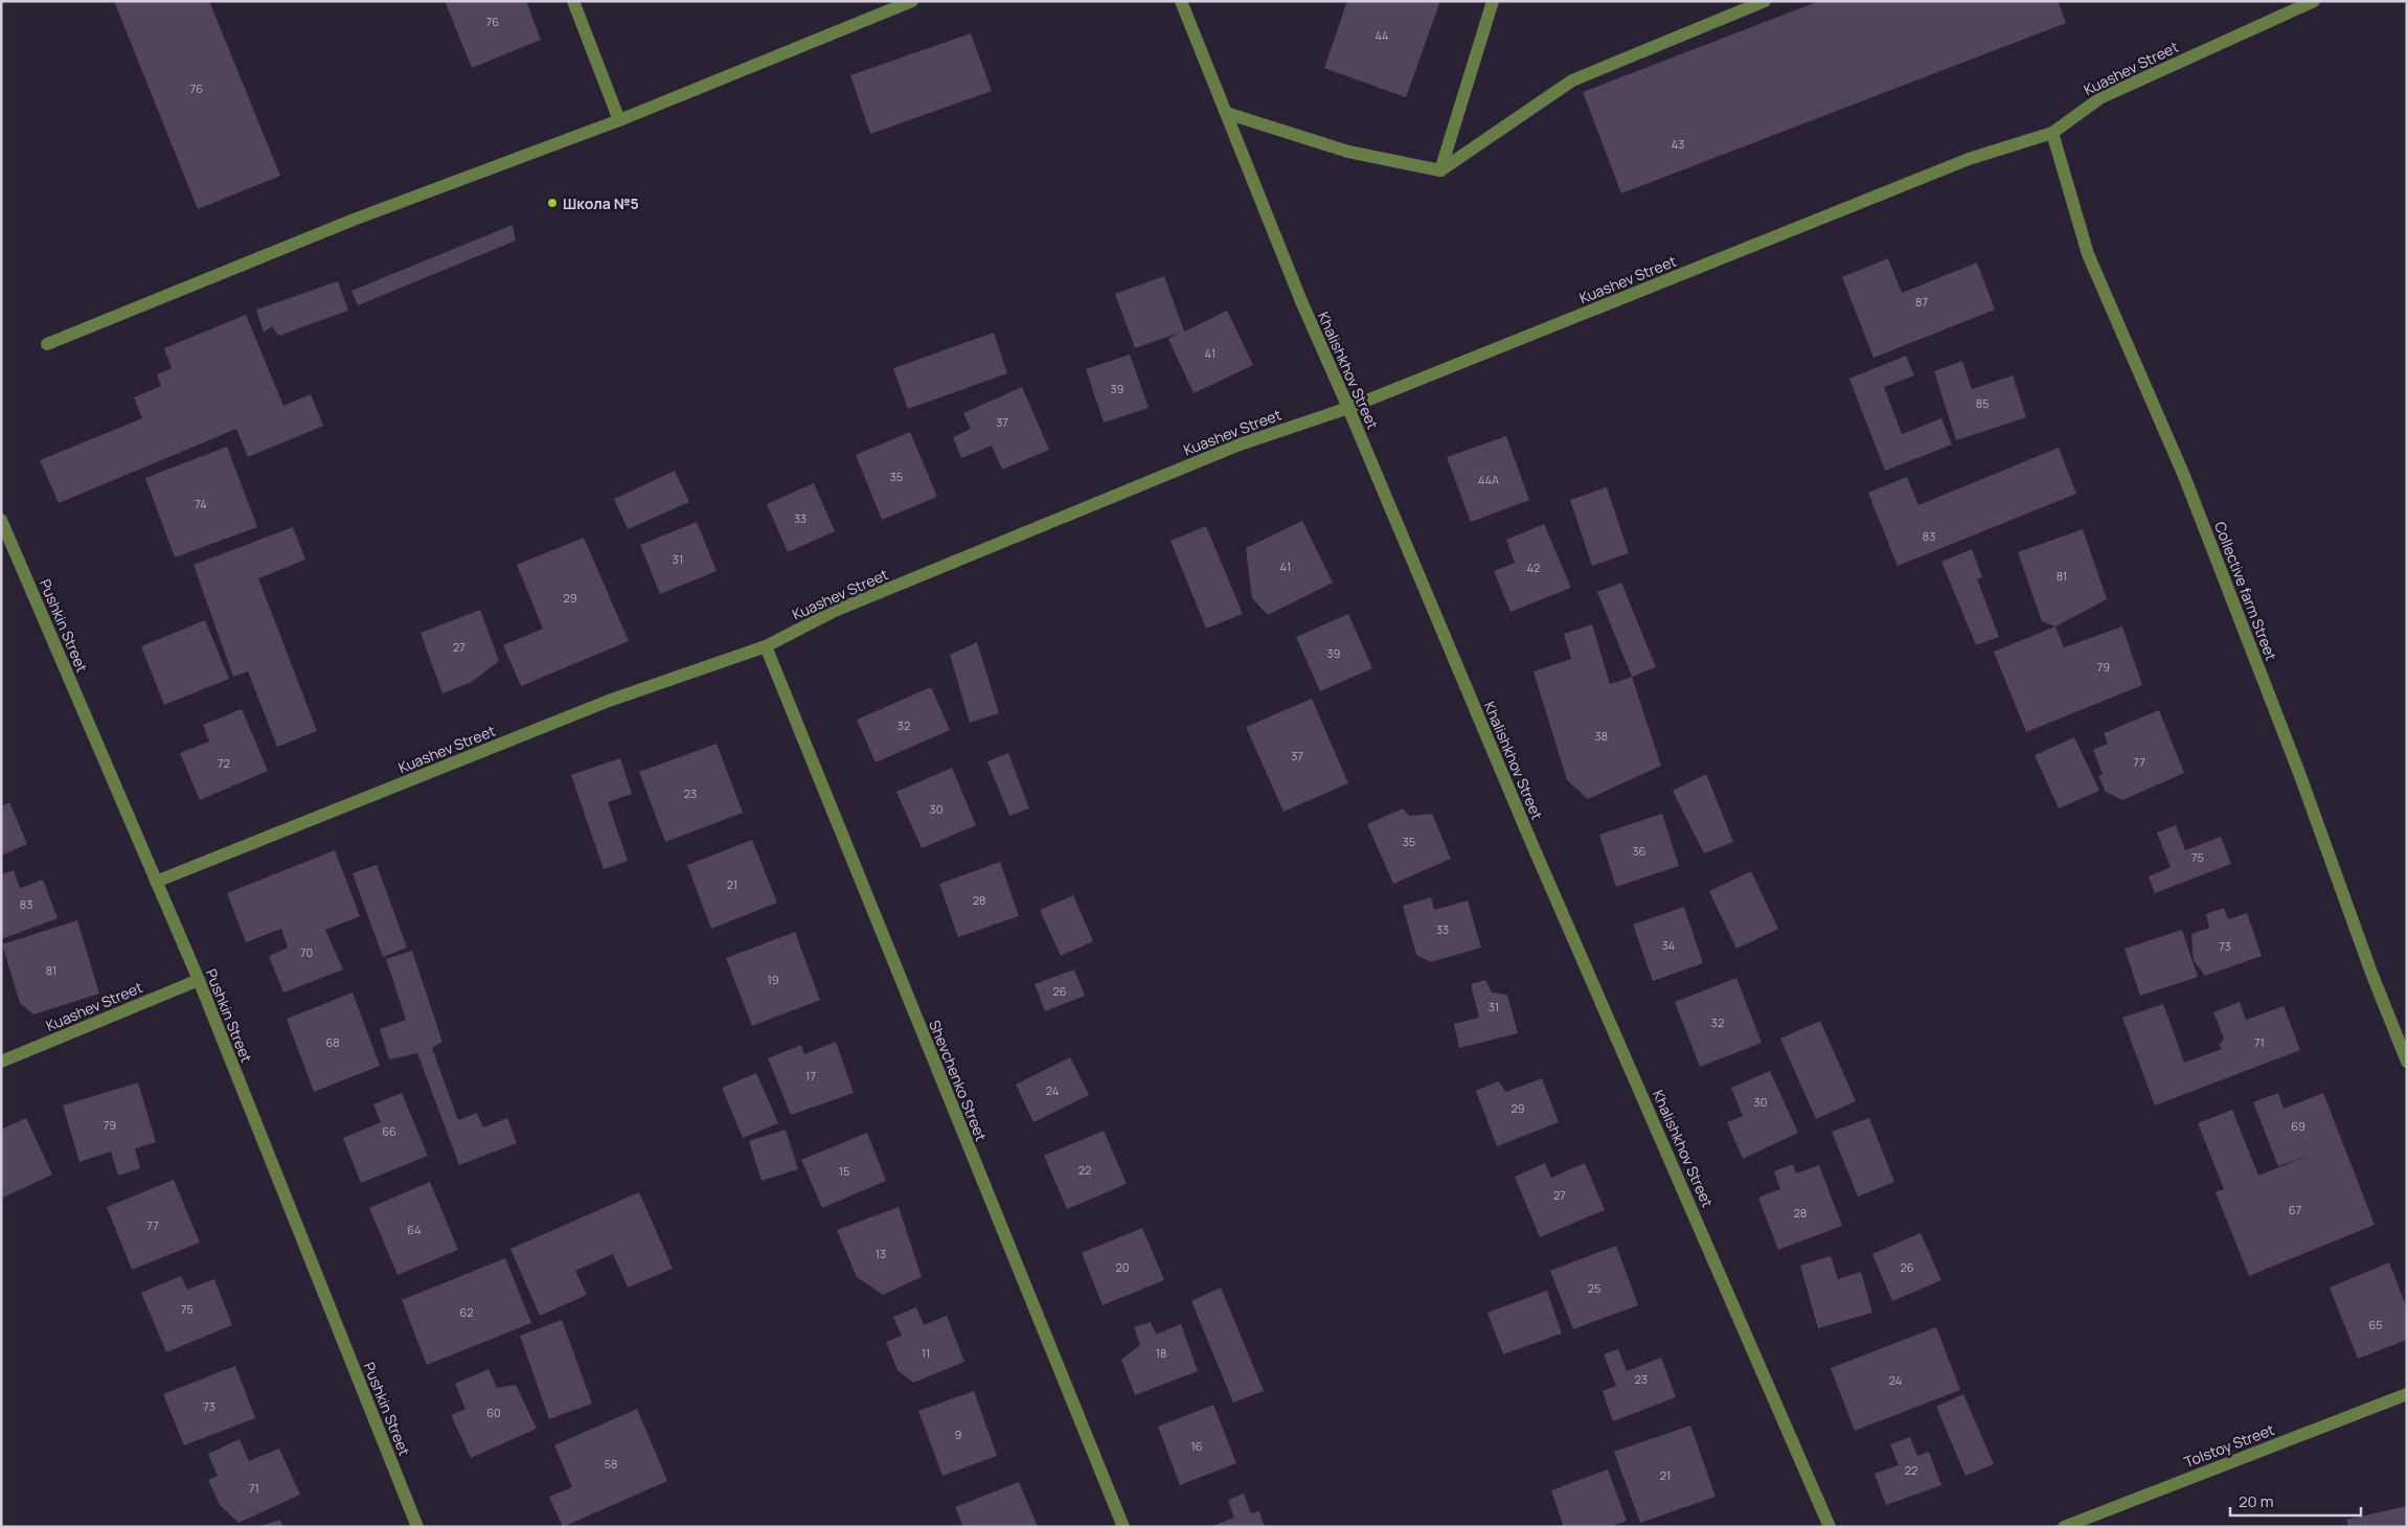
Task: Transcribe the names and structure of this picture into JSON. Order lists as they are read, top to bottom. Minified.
{"streets":{"street":["Kuashev Street","Khalishkhov Street","Collective farm Street","Pushkin Street","Shevchenko Street","Tolstoy Street"]},"crossings":[["Kuashev Street","Khalishkhov Street"],["Kuashev Street","Collective farm Street"],["Kuashev Street","Pushkin Street"],["Kuashev Street","Shevchenko Street"]],"places":["Школа №5"],"house_numbers":["76","44","76","43","87","41","39","85","37","35","44А","74","33","83","31","41","42","81","29","27","39","79","32","38","37","77","72","23","30","35","36","75","21","28","83","33","34","73","70","81","19","26","31","32","68","71","17","24","30","29","79","69","66","22","15","27","67","28","77","64","13","20","26","25","75","62","65","11","18","23","24","73","60","9","16","58","22","21","71"],"scale_bar":"20 m"}
